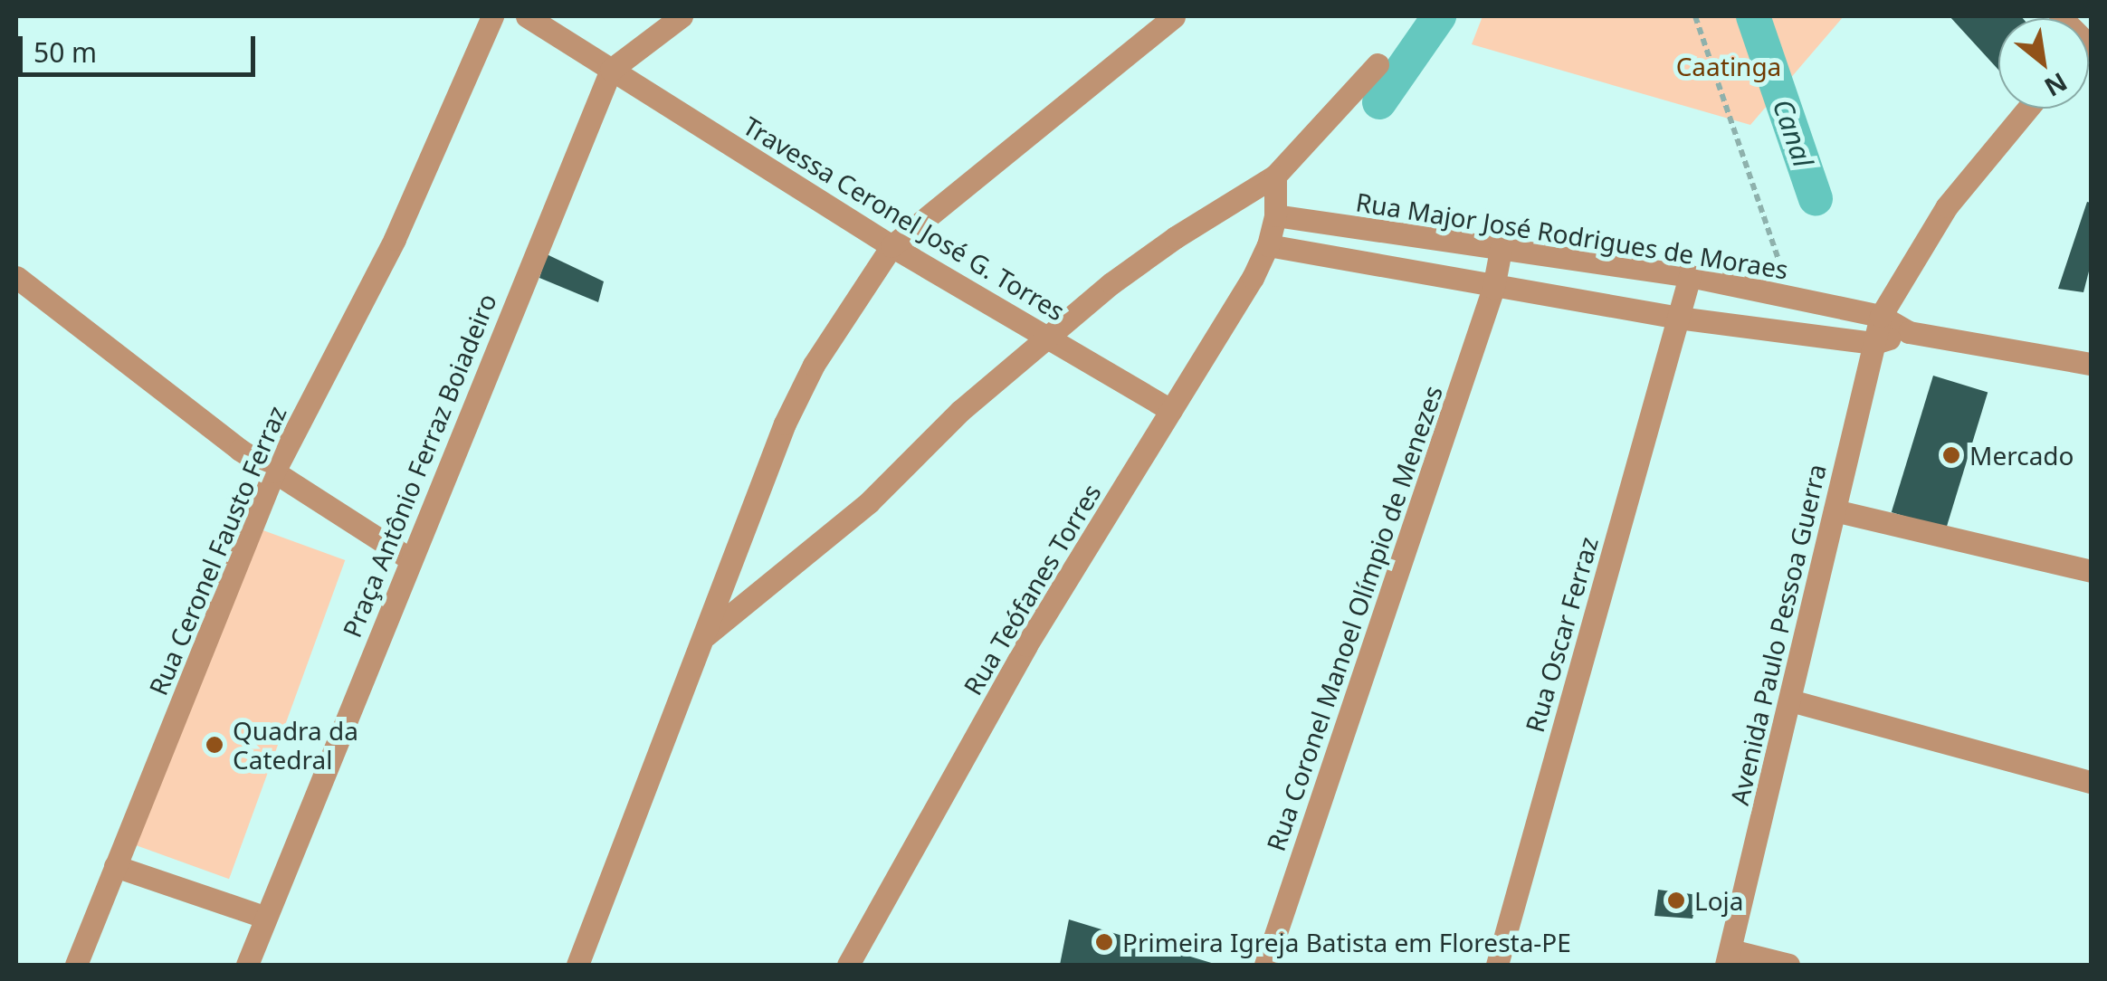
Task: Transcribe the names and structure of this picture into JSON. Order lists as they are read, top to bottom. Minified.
{"streets":{"street":["Travessa Ceronel José G. Torres","Rua Major José Rodrigues de Moraes","Praça Antônio Ferraz Boiadeiro","Rua Ceronel Fausto Ferraz","Rua Teófanes Torres","Rua Coronel Manoel Olímpio de Menezes","Rua Oscar Ferraz","Avenida Paulo Pessoa Guerra"]},"crossings":[["Travessa Ceronel José G. Torres","Praça Antônio Ferraz Boiadeiro"],["Travessa Ceronel José G. Torres","Rua Teófanes Torres"],["Rua Major José Rodrigues de Moraes","Rua Teófanes Torres"],["Rua Major José Rodrigues de Moraes","Rua Coronel Manoel Olímpio de Menezes"],["Rua Major José Rodrigues de Moraes","Rua Oscar Ferraz"],["Rua Major José Rodrigues de Moraes","Avenida Paulo Pessoa Guerra"]],"water":["Canal"],"parks":["Caatinga"],"places":["Mercado","Quadra da Catedral","Loja","Primeira Igreja Batista em Floresta-PE"],"scale_bar":"50 m","north":"bottom right"}
